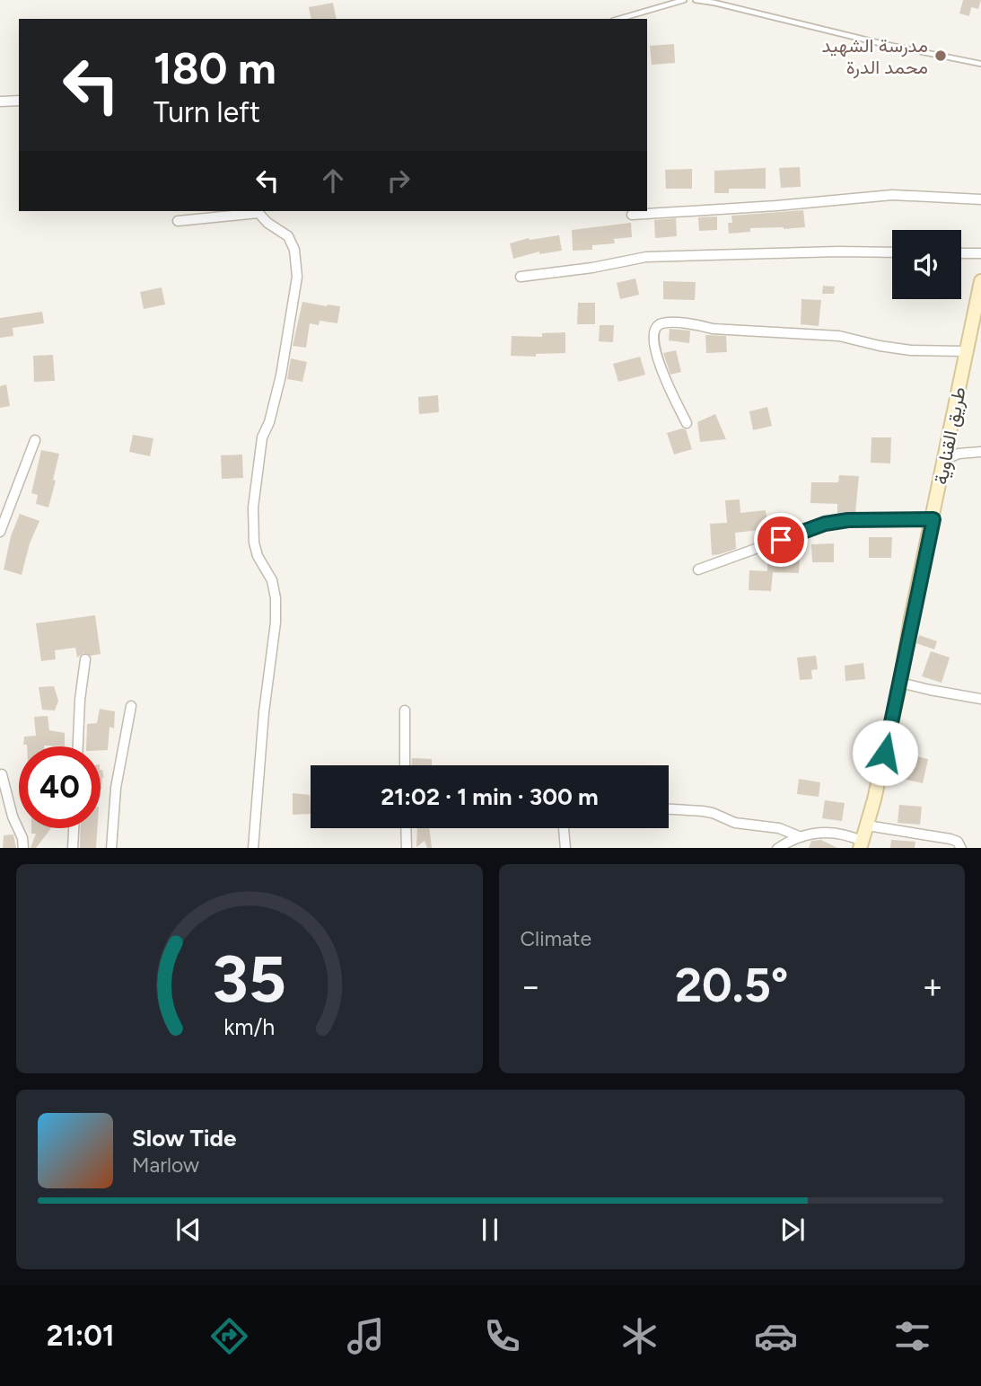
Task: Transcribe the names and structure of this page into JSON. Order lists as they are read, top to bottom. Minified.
{"streets":{"street":["طريق القناوية"]},"places":["مدرسة الشهيد محمد الدرة"],"page":{"turn":["180 m","Turn left"],"limit":"40","trip":"21:02 · 1 min · 300 m","tile":"Climate","heat":["−","20.5°","+"],"song":["Slow Tide","Marlow"],"tabs":"21:01","gauge":["35","km/h"]}}
